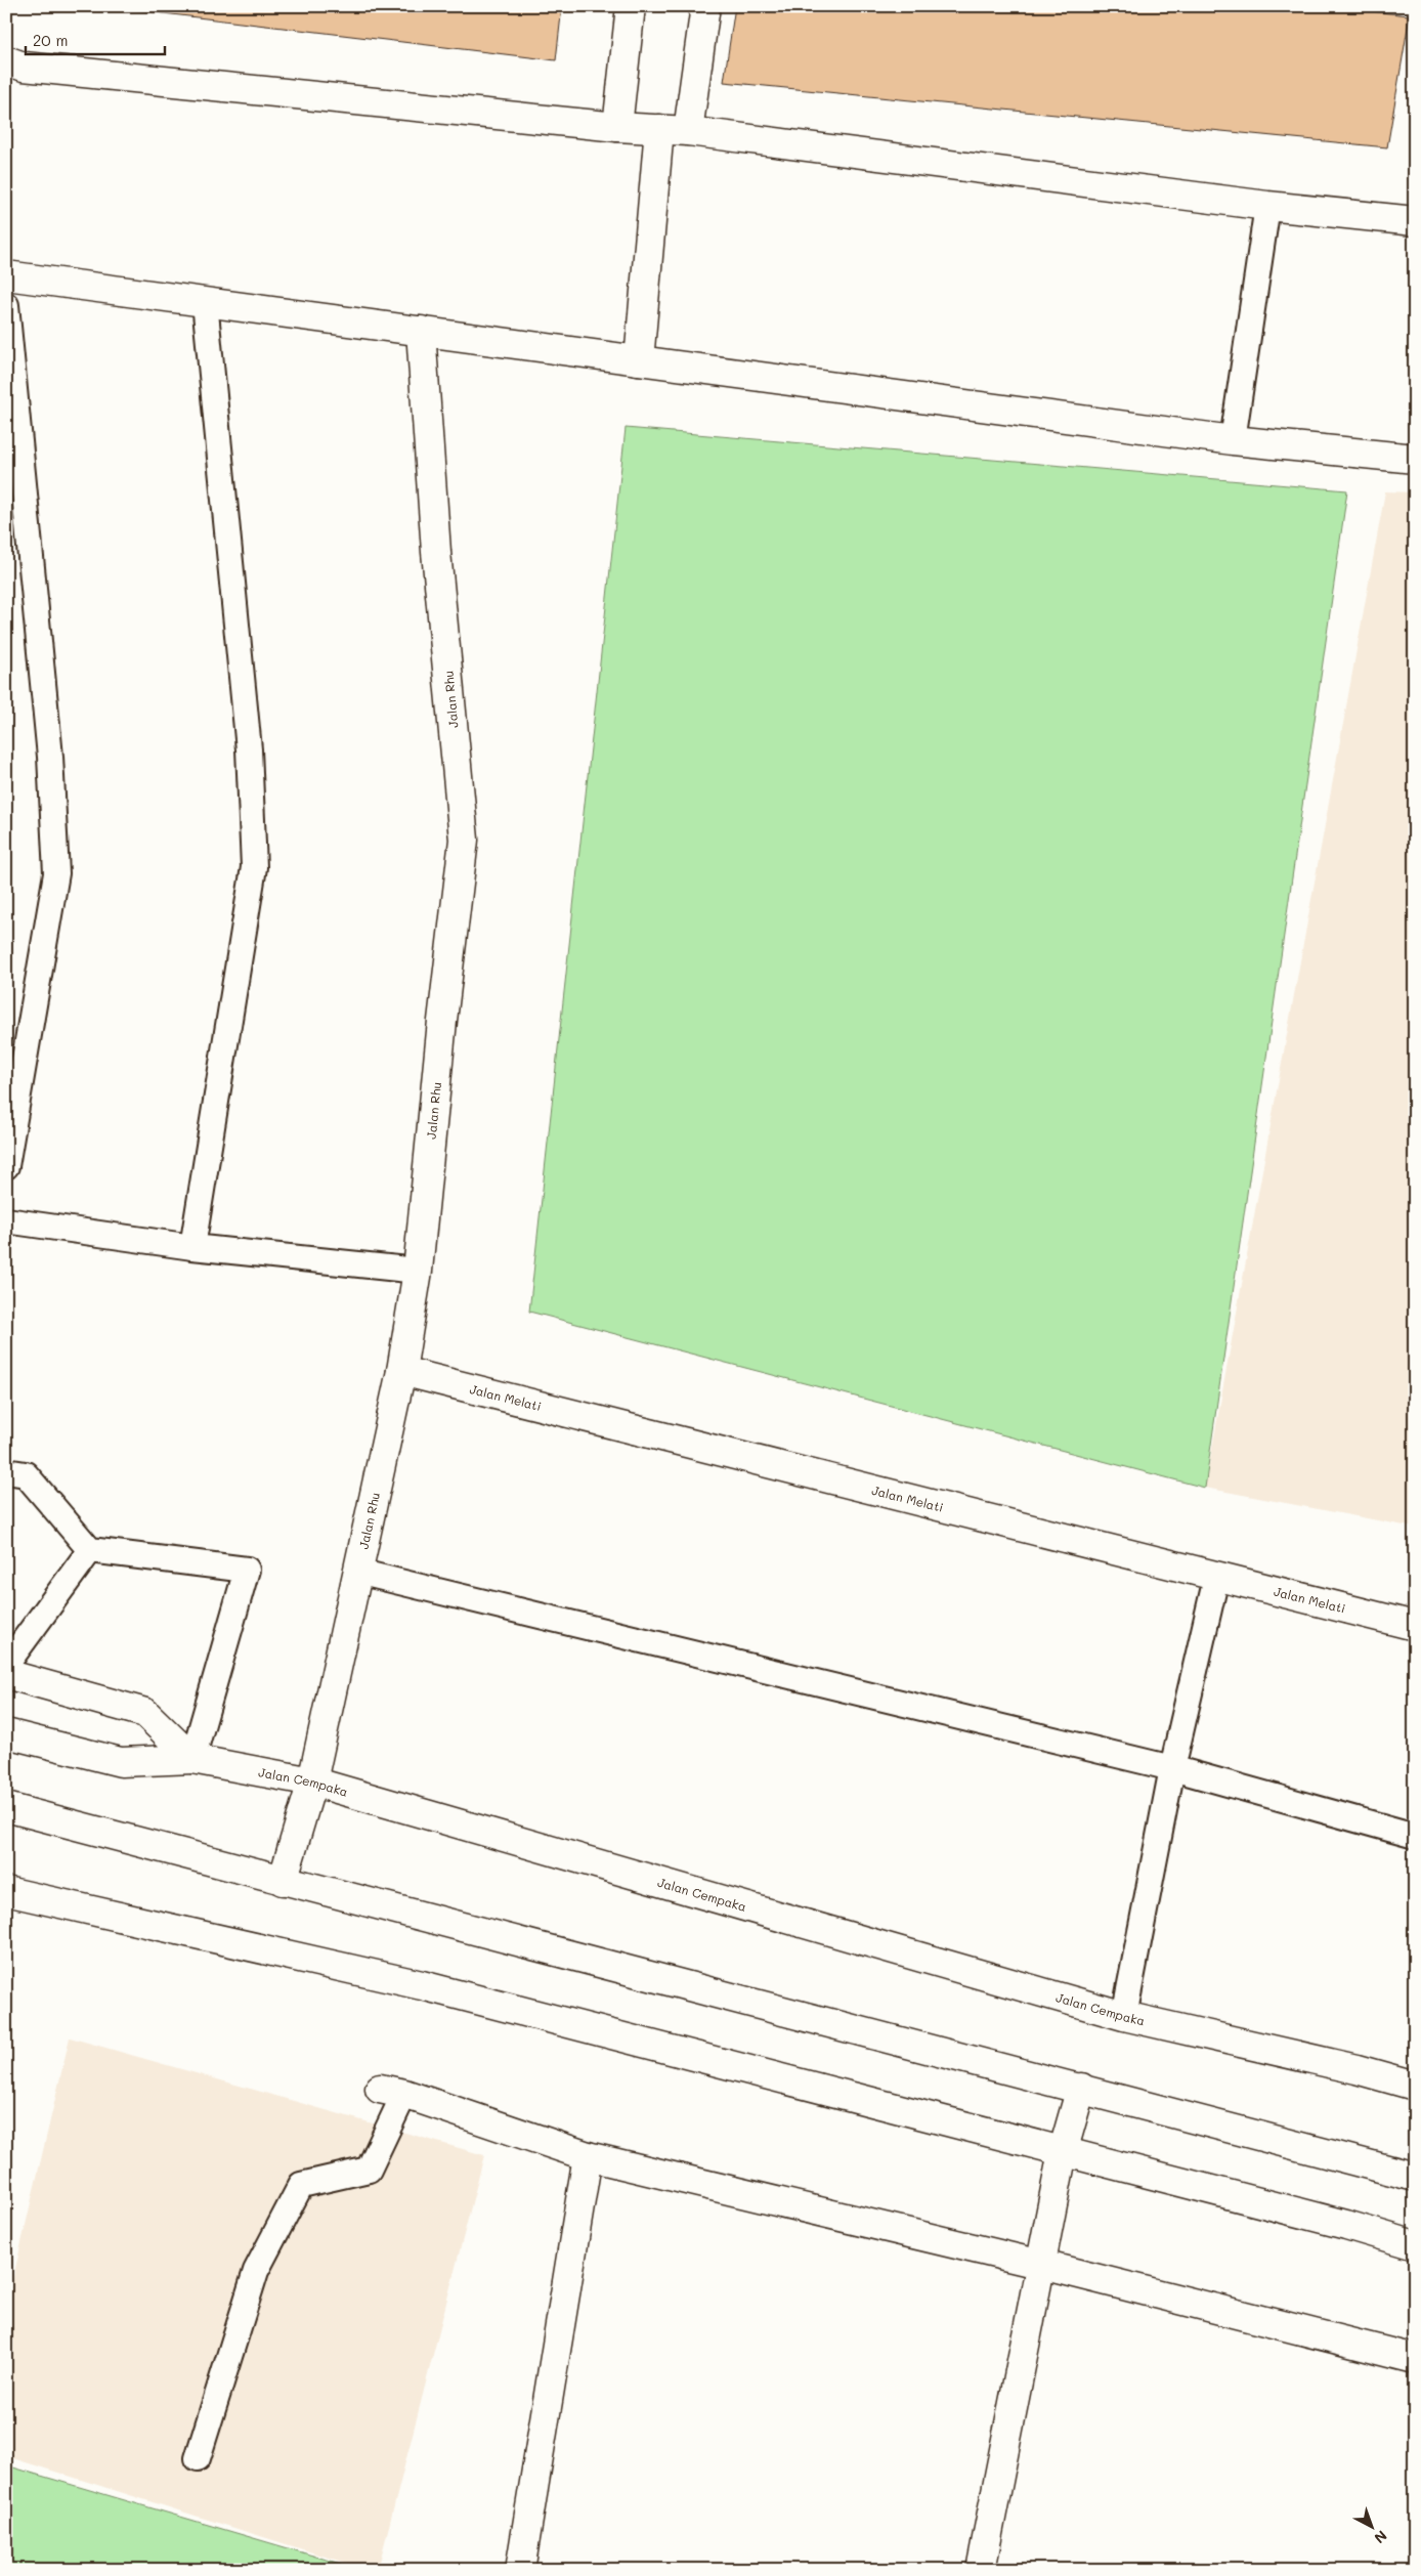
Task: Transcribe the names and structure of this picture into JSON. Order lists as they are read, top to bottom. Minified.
{"streets":{"street":["Jalan Rhu","Jalan Melati","Jalan Cempaka"]},"crossings":[["Jalan Rhu","Jalan Melati"],["Jalan Rhu","Jalan Cempaka"]],"scale_bar":"20 m","north":"bottom right"}
